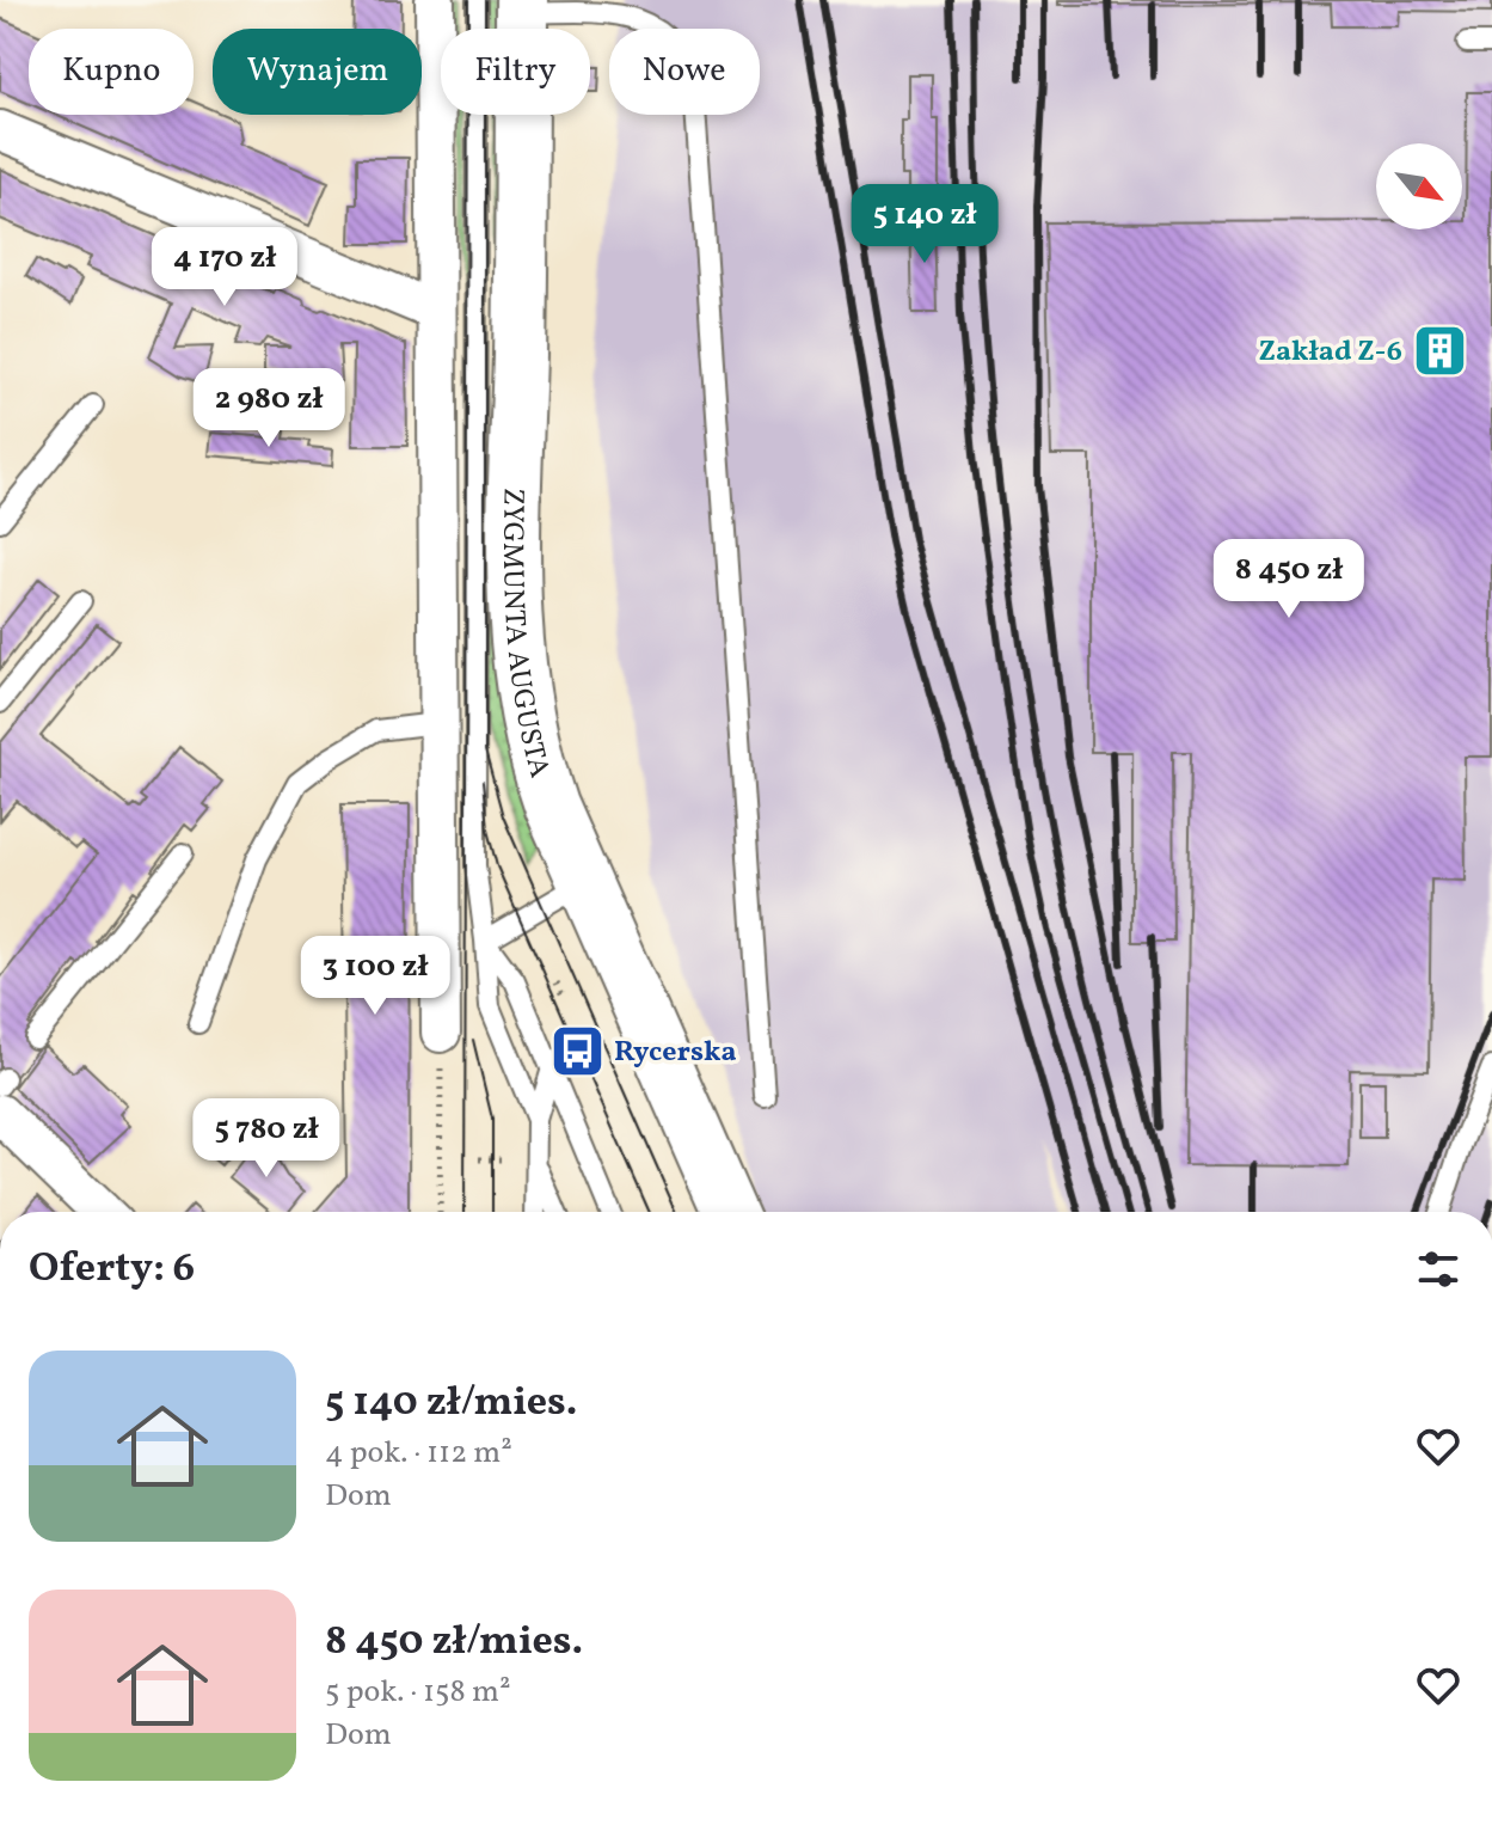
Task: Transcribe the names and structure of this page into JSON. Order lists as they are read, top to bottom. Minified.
{"streets":{"street":["ZYGMUNTA AUGUSTA"]},"places":{"building":["Zakład Z-6"],"bus stop":["Rycerska"]},"north":"bottom right","page":{"chip":["Kupno","Wynajem","Filtry","Nowe"],"price":["5 140 zł","4 170 zł","2 980 zł","8 450 zł","3 100 zł","5 780 zł"],"heading":"Oferty: 6","list":[{"name":"5 140 zł/mies.","note":"4 pok. · 112 m² · Dom"},{"name":"8 450 zł/mies.","note":"5 pok. · 158 m² · Dom"}]}}
